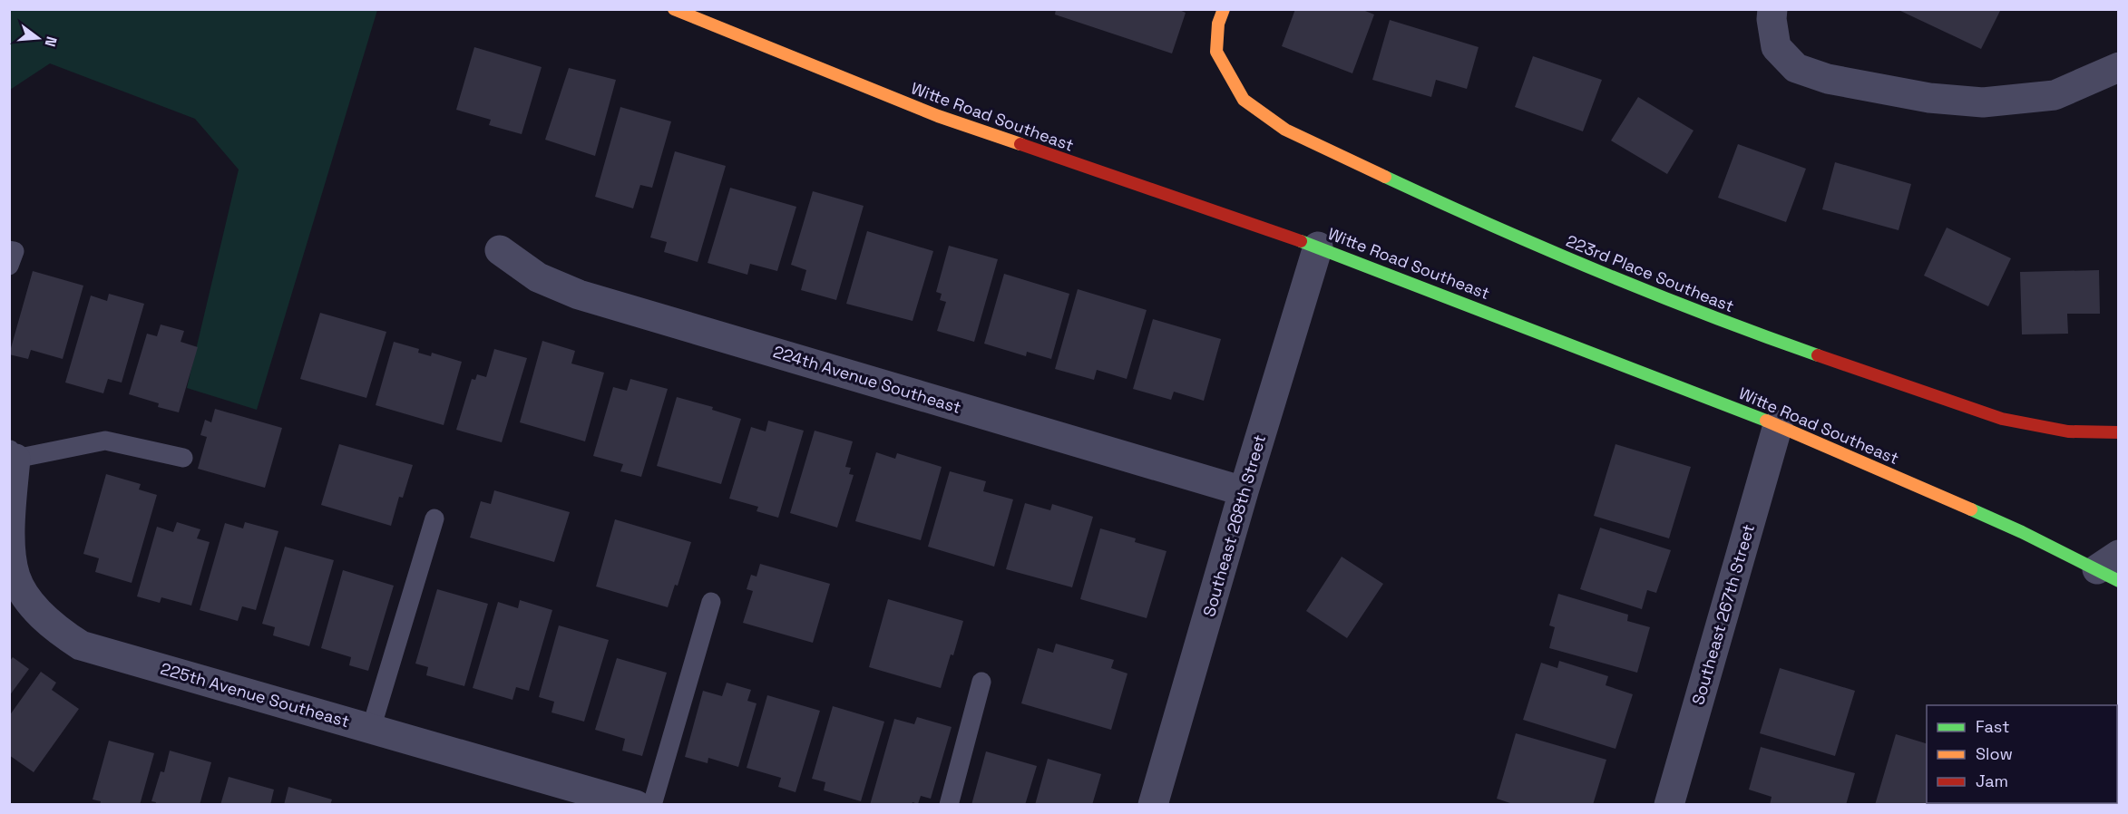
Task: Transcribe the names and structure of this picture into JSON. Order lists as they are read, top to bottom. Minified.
{"streets":{"street":["Witte Road Southeast","223rd Place Southeast","224th Avenue Southeast","Southeast 268th Street","Southeast 267th Street","225th Avenue Southeast"]},"crossings":[["Witte Road Southeast","Southeast 268th Street"],["Witte Road Southeast","Southeast 267th Street"],["224th Avenue Southeast","Southeast 268th Street"]],"legend":["Fast","Slow","Jam"],"north":"right"}
